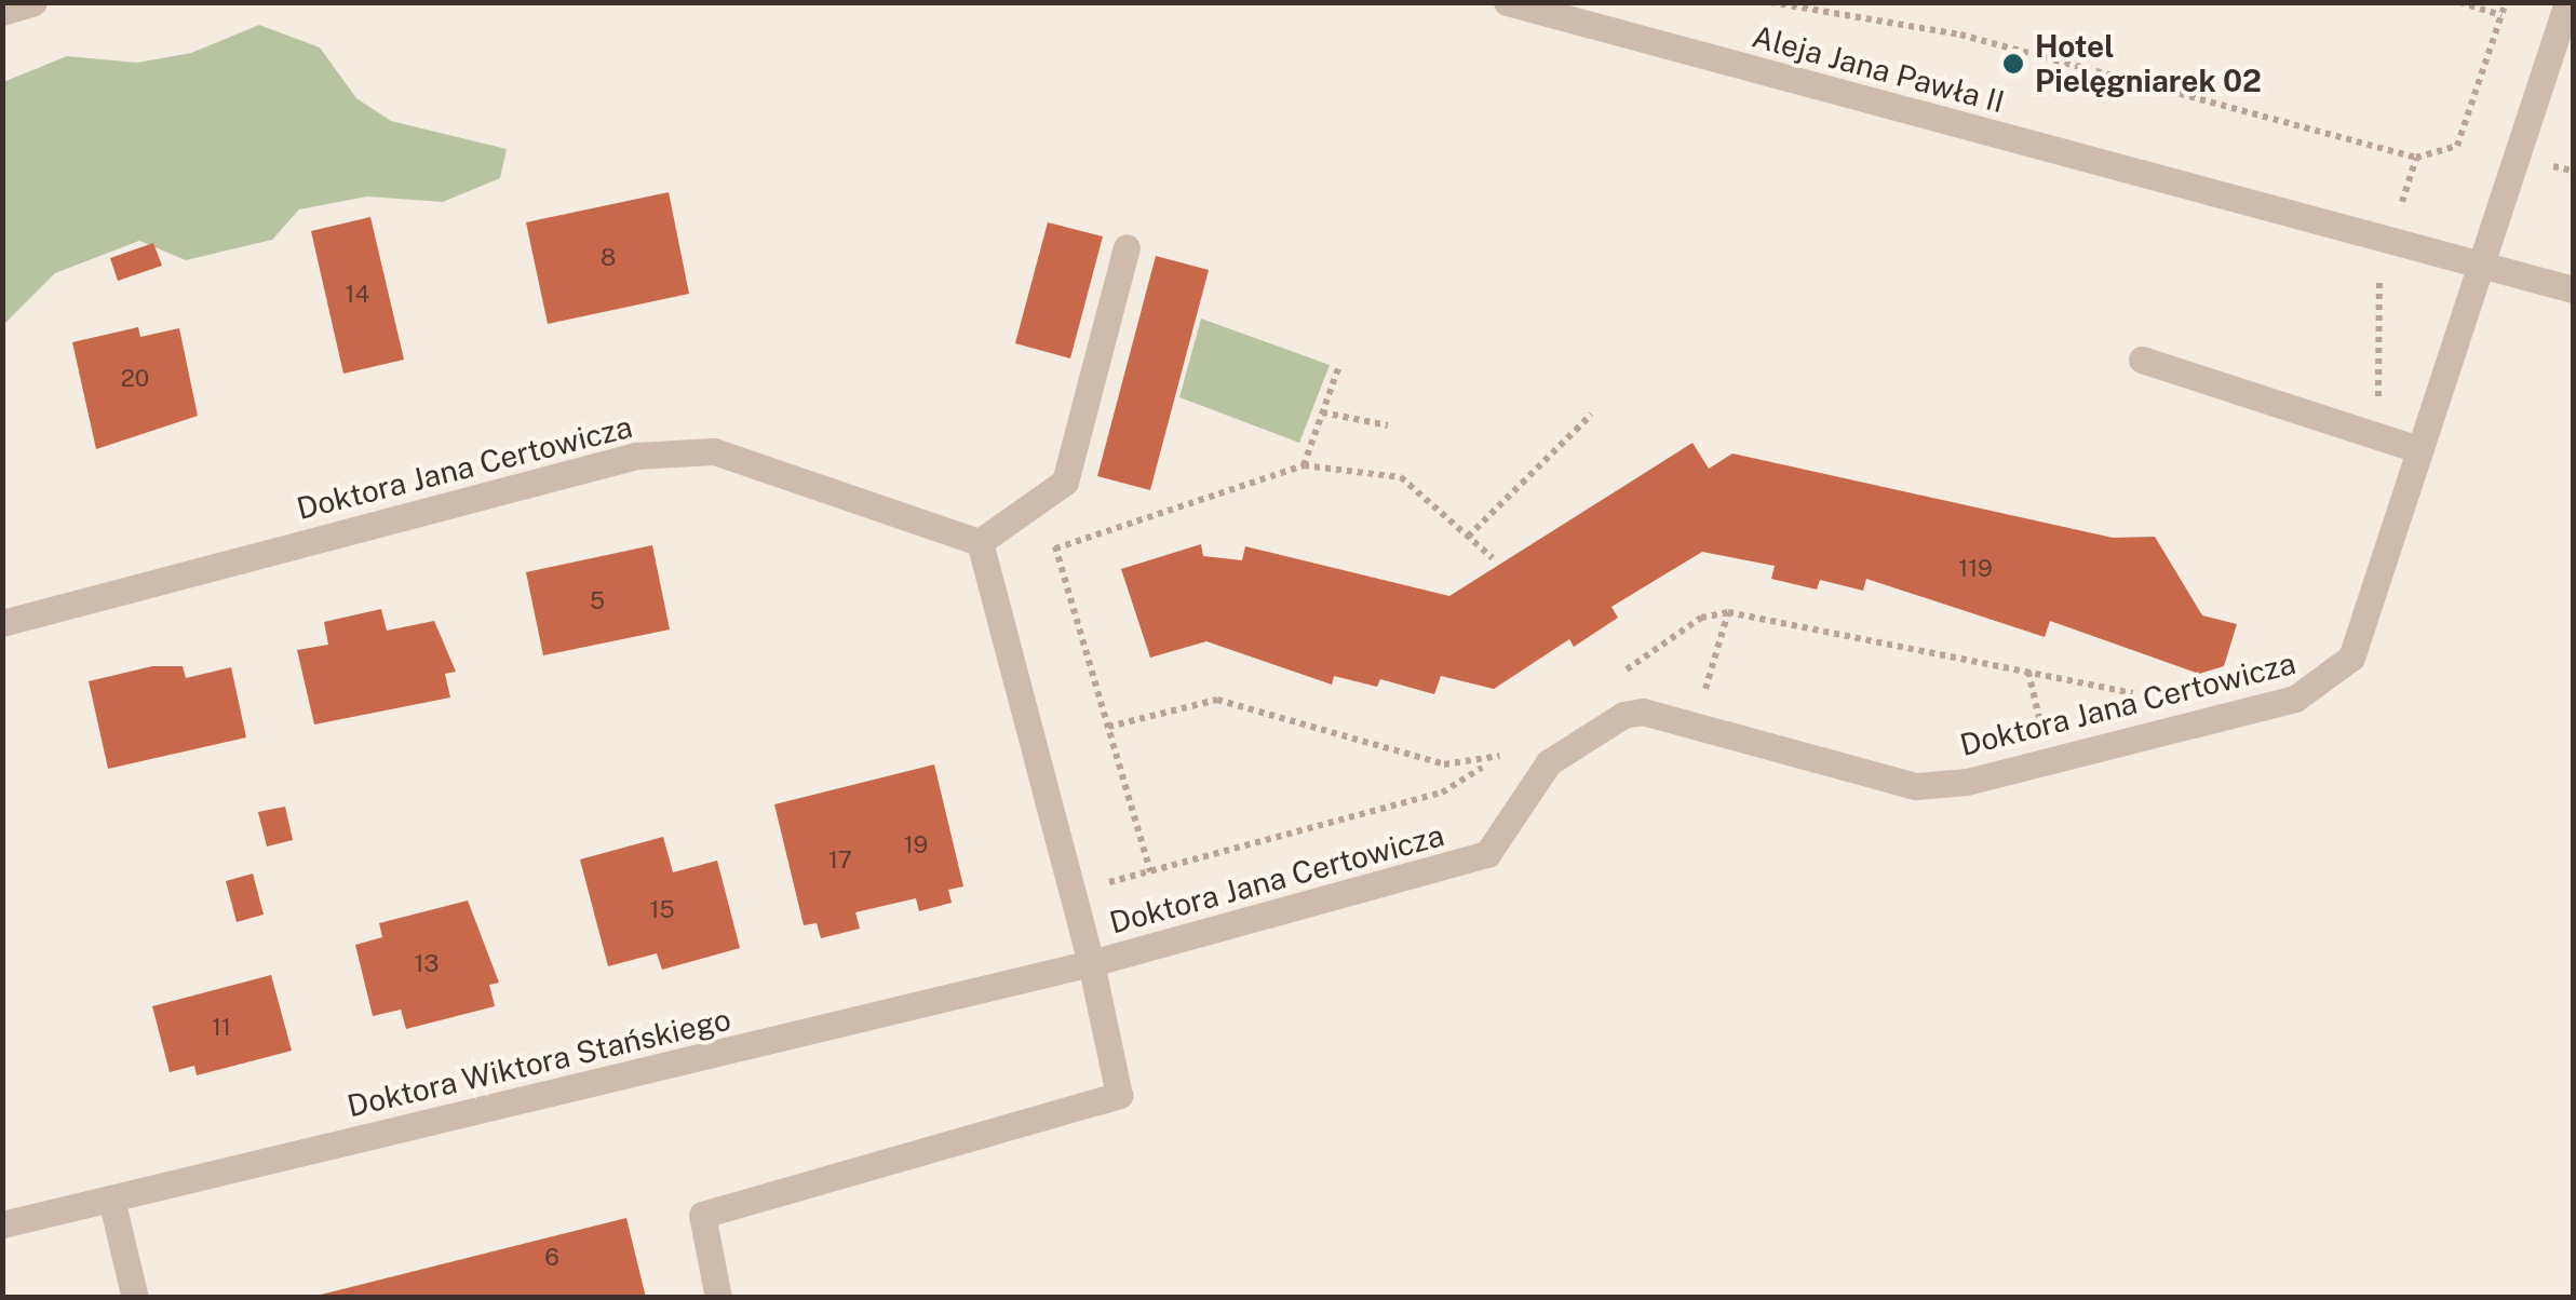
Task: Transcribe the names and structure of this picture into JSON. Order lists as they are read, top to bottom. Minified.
{"streets":{"street":["Aleja Jana Pawła II","Doktora Jana Certowicza","Doktora Wiktora Stańskiego"]},"crossings":[["Aleja Jana Pawła II","Doktora Jana Certowicza"],["Doktora Jana Certowicza","Doktora Wiktora Stańskiego"]],"places":["Hotel Pielęgniarek 02"],"house_numbers":["8","14","20","119","5","19","17","15","13","11","6"]}
